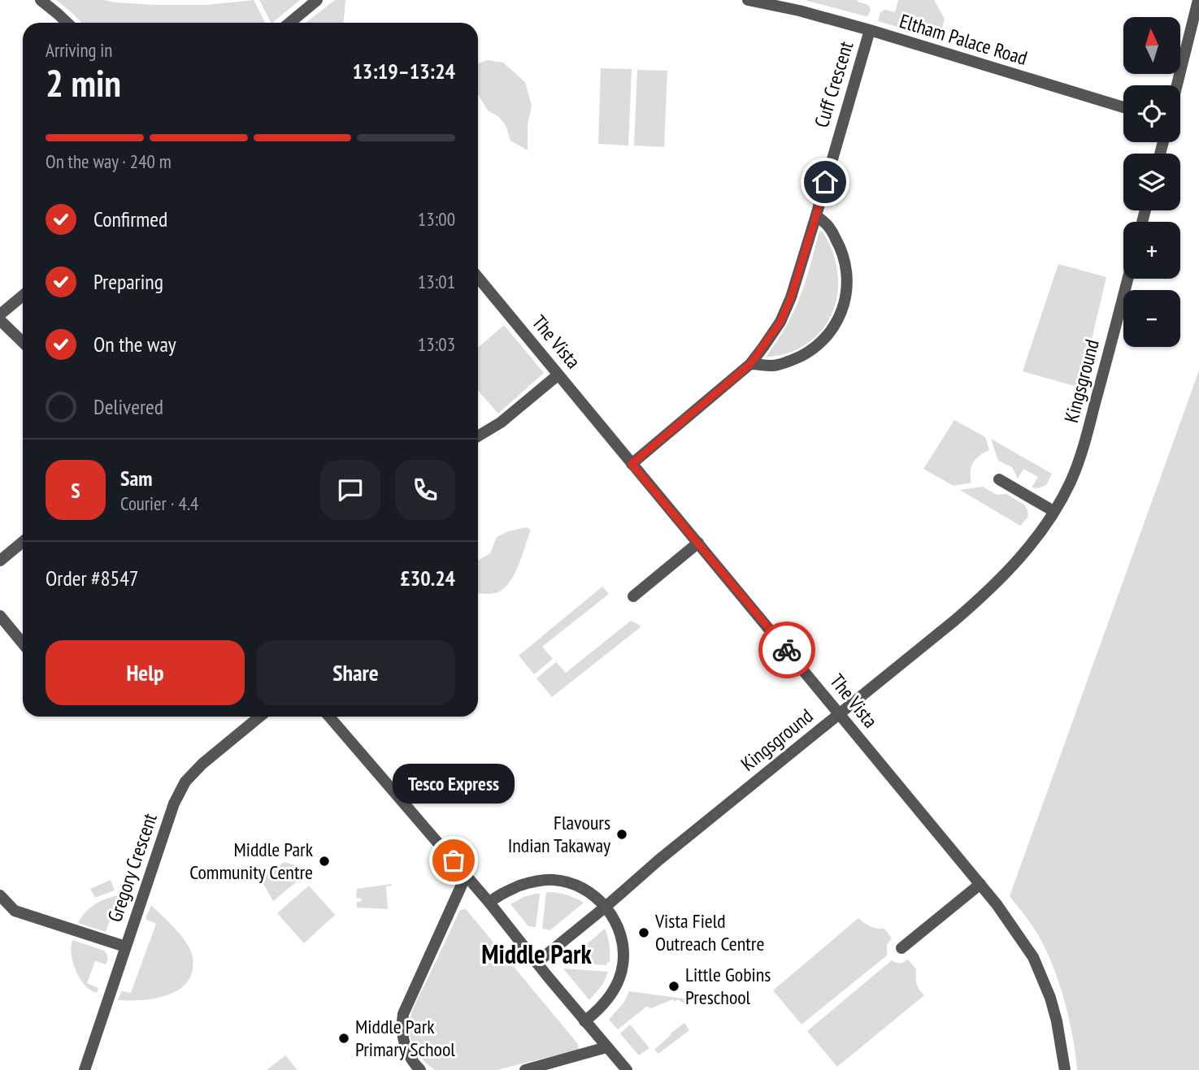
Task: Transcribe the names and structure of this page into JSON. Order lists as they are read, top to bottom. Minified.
{"streets":{"street":["Eltham Palace Road","Cuff Crescent","The Vista","Kingsground","Gregory Crescent"]},"crossings":[["Eltham Palace Road","Cuff Crescent"],["Cuff Crescent","The Vista"],["The Vista","Kingsground"]],"districts":["Middle Park"],"places":["Flavours Indian Takaway","Tesco Express","Middle Park Community Centre","Vista Field Outreach Centre","Little Gobins Preschool","Middle Park Primary School"],"north":"top","page":{"map_buttons":["+","−"],"heading":["2 min","Arriving in","13:19–13:24"],"panel":["Sam","Courier · 4.4","Order #8547","£30.24"],"bar":"On the way · 240 m","list":[["Confirmed","13:00"],["Preparing","13:01"],["On the way","13:03"],"Delivered"],"round":"S","buttons":["Help","Share"],"bubble":"Tesco Express"}}
